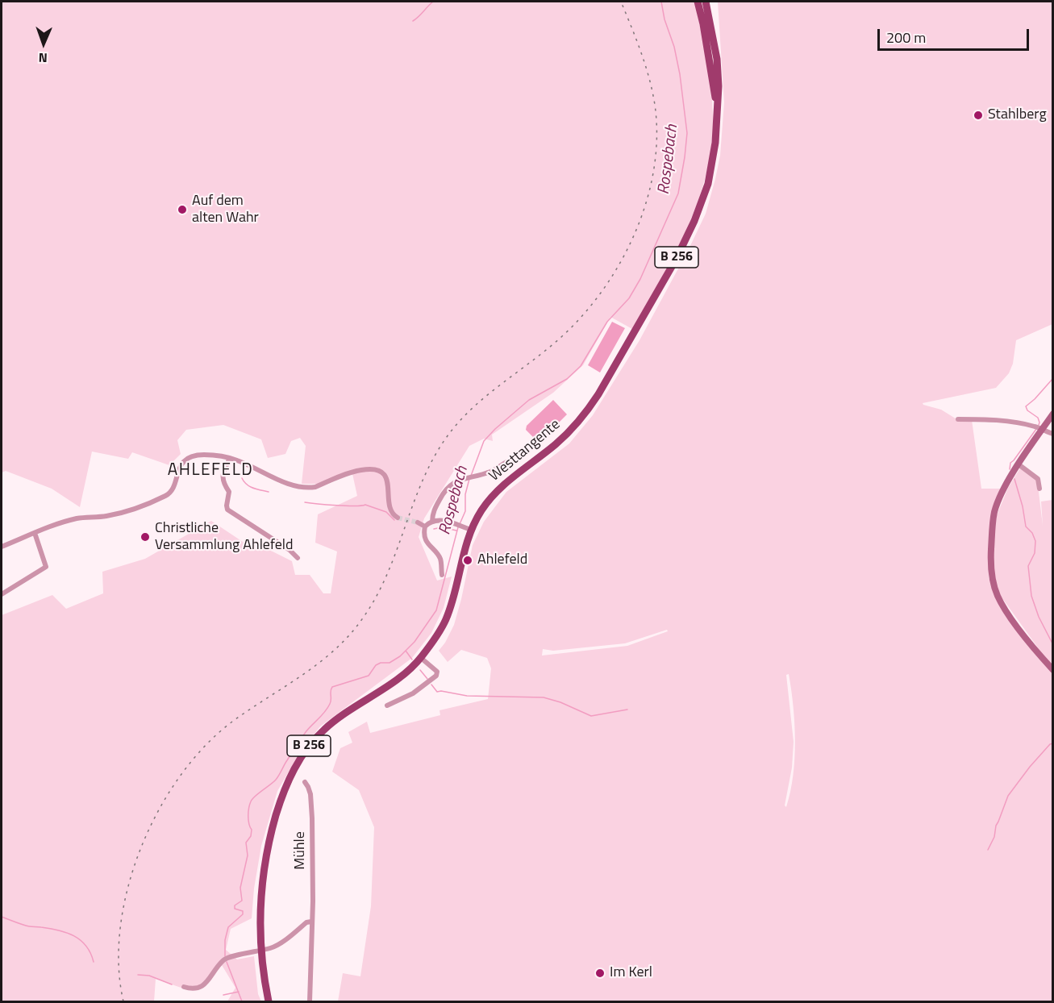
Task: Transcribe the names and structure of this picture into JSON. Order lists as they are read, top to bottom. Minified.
{"streets":{"main road":["B 256","Westtangente"],"street":["Mühle"]},"districts":["AHLEFELD"],"water":["Rospebach"],"places":["Stahlberg","Auf dem alten Wahr","Christliche Versammlung Ahlefeld","Ahlefeld","Im Kerl"],"scale_bar":"200 m","north":"bottom"}
